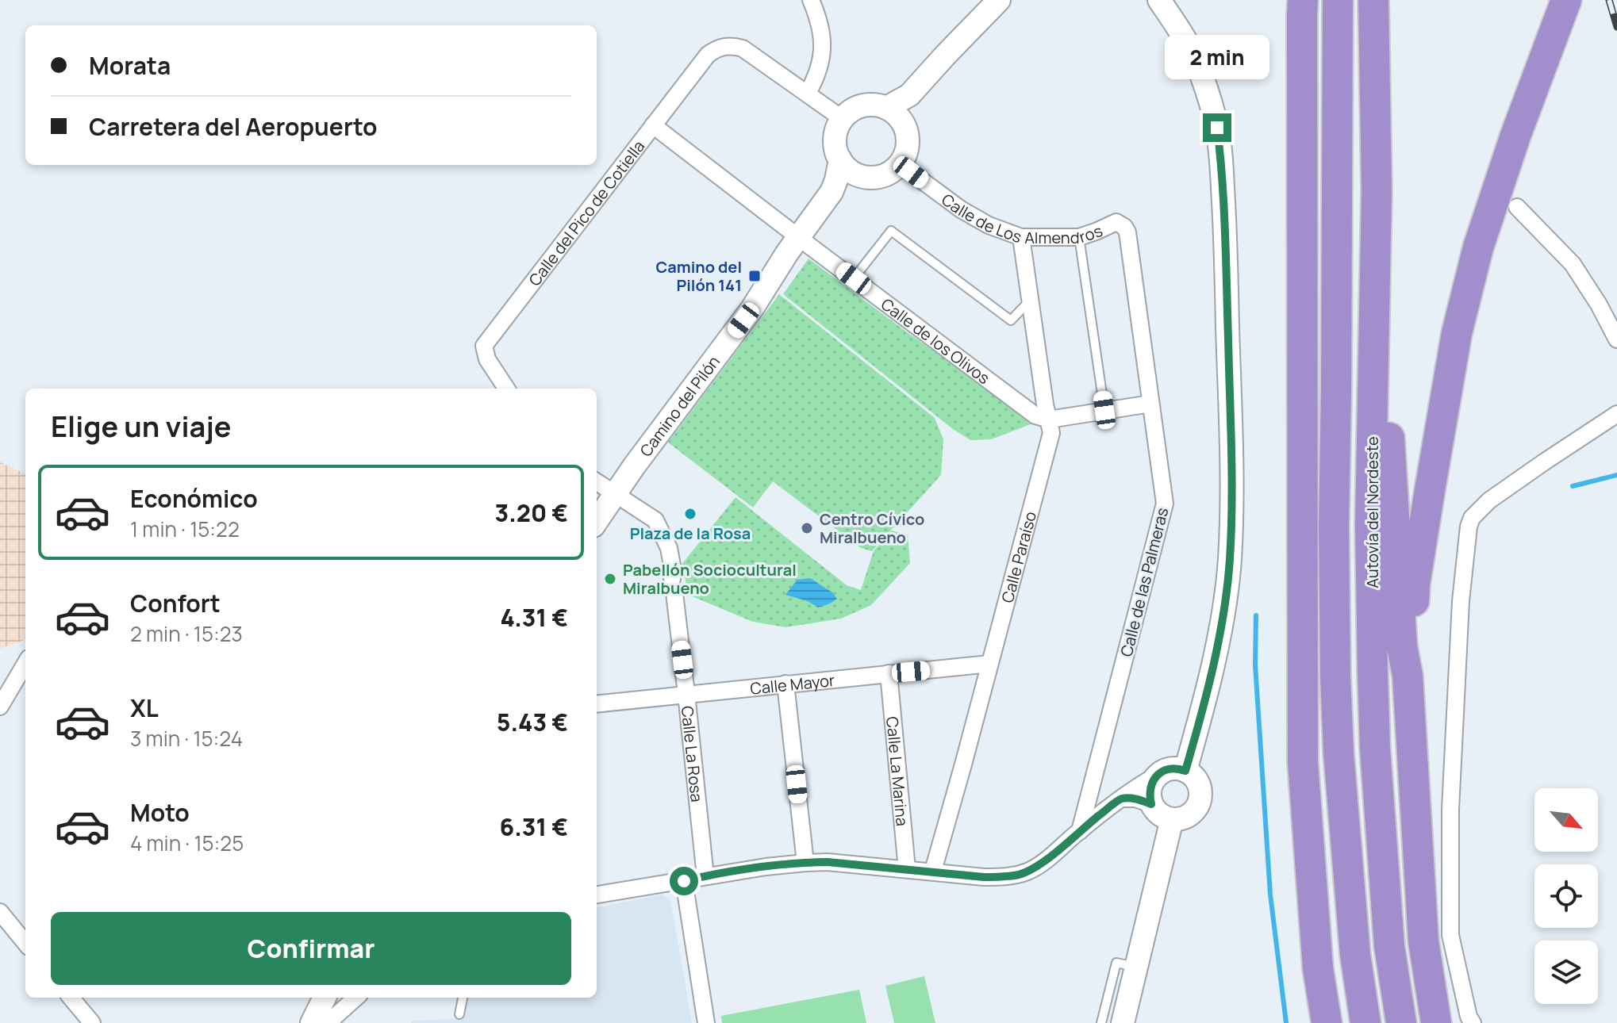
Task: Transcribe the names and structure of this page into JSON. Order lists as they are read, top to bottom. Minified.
{"streets":{"highway":["Autovía del Nordeste"],"street":["Calle de Los Almendros","Calle del Pico de Cotiella","Calle de los Olivos","Camino del Pilón","Calle Paraíso","Calle de las Palmeras","Calle Mayor","Calle La Rosa","Calle La Marina"]},"crossings":[["Calle de Los Almendros","Camino del Pilón"],["Calle de Los Almendros","Calle Paraíso"],["Calle de Los Almendros","Calle de las Palmeras"],["Calle del Pico de Cotiella","Calle de los Olivos"],["Calle de los Olivos","Camino del Pilón"],["Calle de los Olivos","Calle Paraíso"],["Camino del Pilón","Calle La Rosa"],["Calle Paraíso","Calle Mayor"],["Calle Mayor","Calle La Rosa"],["Calle Mayor","Calle La Marina"]],"places":{"transit":["Camino del Pilón 141"],"other":["Plaza de la Rosa","Centro Cívico Miralbueno","Pabellón Sociocultural Miralbueno"]},"north":"bottom right","page":{"banner":["Morata","Carretera del Aeropuerto"],"bubble":"2 min","heading":"Elige un viaje","list":[{"name":"Económico","note":"1 min · 15:22","value":"3.20 €"},{"name":"Confort","note":"2 min · 15:23","value":"4.31 €"},{"name":"XL","note":"3 min · 15:24","value":"5.43 €"},{"name":"Moto","note":"4 min · 15:25","value":"6.31 €"}],"buttons":"Confirmar"}}
